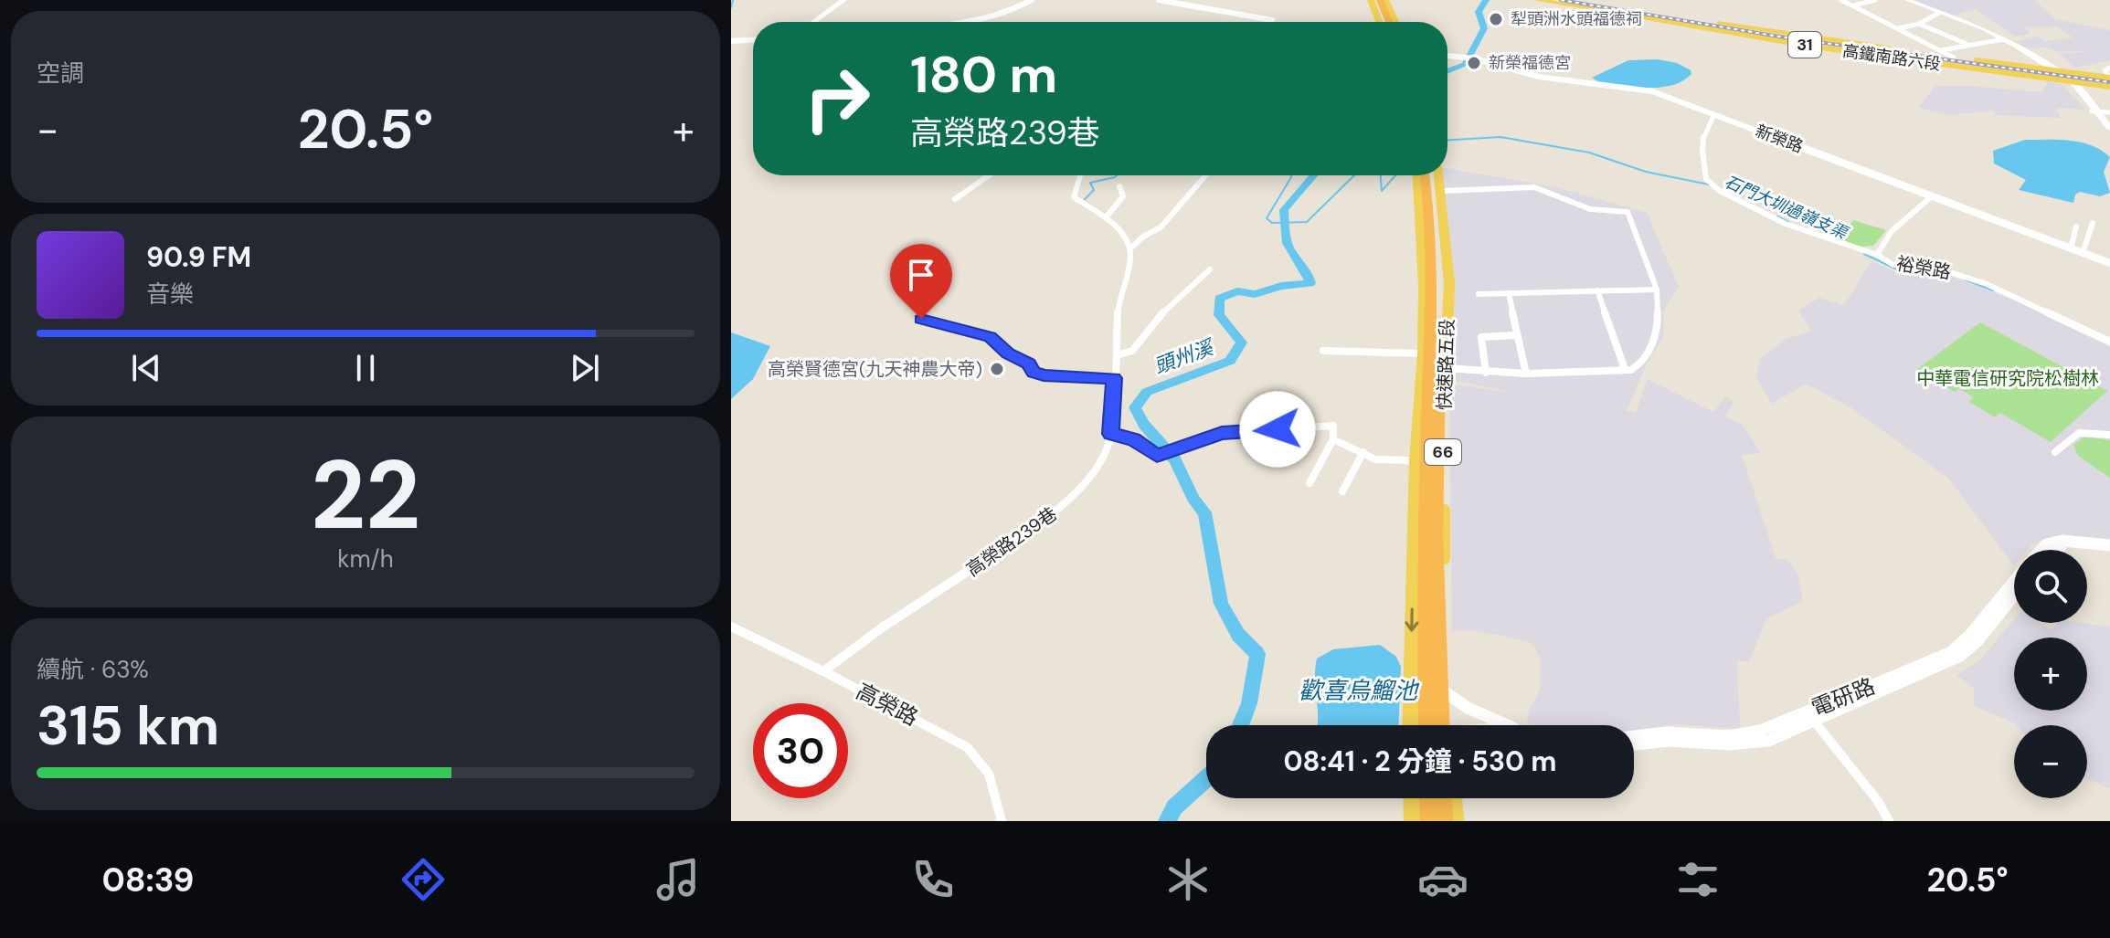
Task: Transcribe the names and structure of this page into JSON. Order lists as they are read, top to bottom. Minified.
{"streets":{"highway":["66"],"main road":["31","高鐵南路六段","快速路五段"],"street":["新榮路","裕榮路","高榮路239巷","電研路","高榮路"]},"crossings":[["31","高鐵南路六段"],["新榮路","裕榮路"],["高榮路239巷","高榮路"]],"water":["石門大圳過嶺支渠","頭州溪","歡喜烏鰡池"],"parks":["中華電信研究院松樹林"],"places":["犁頭洲水頭福德祠","新榮福德宮","高榮賢德宮(九天神農大帝)"],"page":{"tile":["空調",["22","km/h"],["續航 · 63%","315 km"]],"turn":["180 m","高榮路239巷"],"heat":["−","20.5°","+"],"song":["90.9 FM","音樂"],"map_buttons":["+","−"],"limit":"30","trip":"08:41 · 2 分鐘 · 530 m","tabs":["08:39","20.5°"]}}
